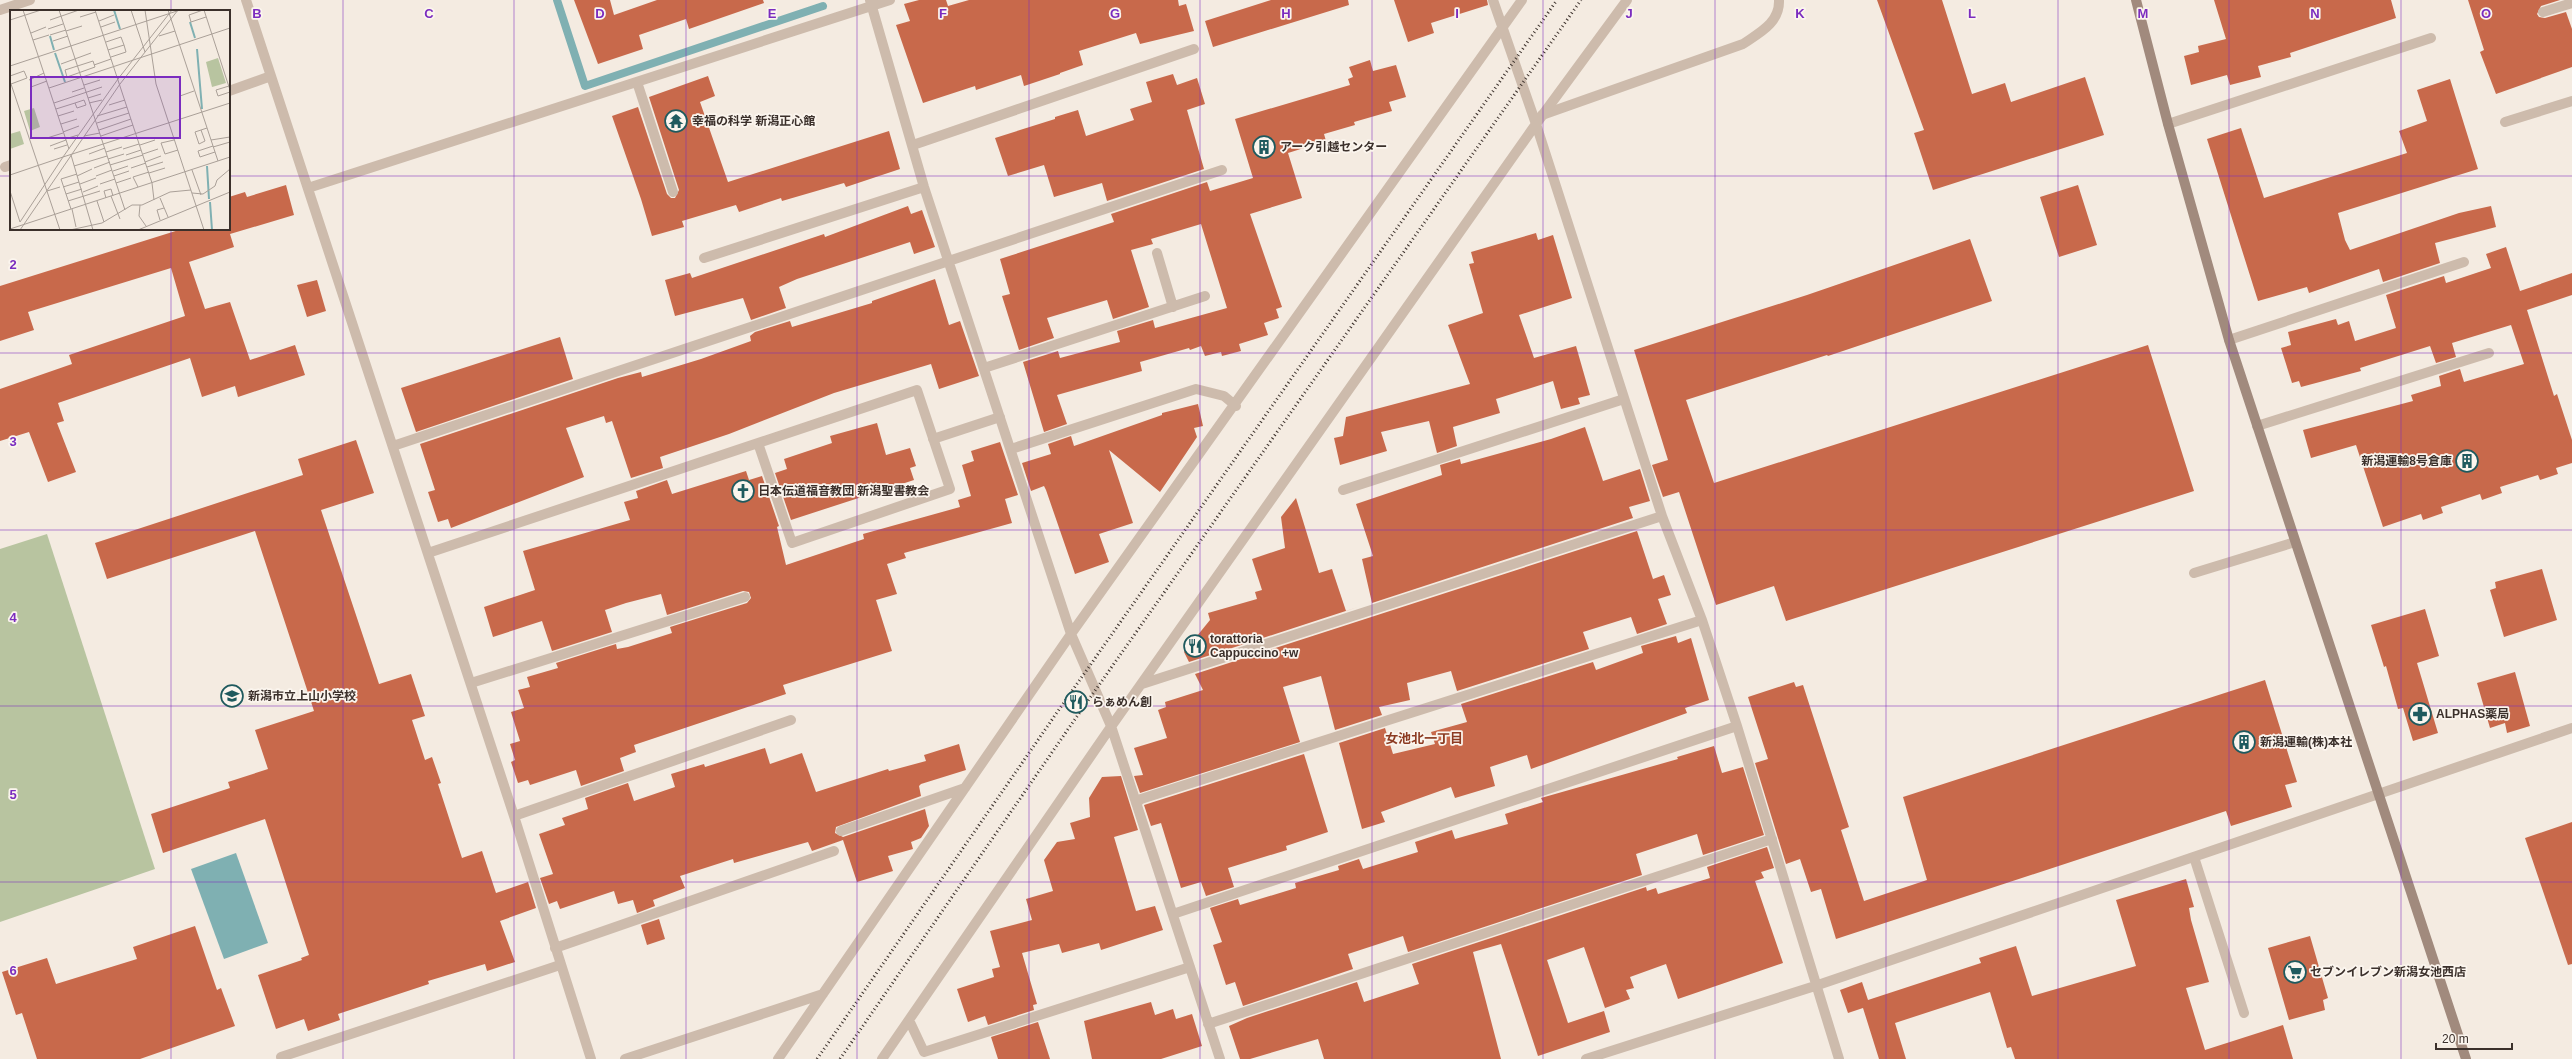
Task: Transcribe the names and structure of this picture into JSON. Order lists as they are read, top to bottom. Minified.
{"districts":["女池北一丁目"],"places":{"temple":["幸福の科学 新潟正心館"],"building":["アーク引越センター","新潟運輸8号倉庫","新潟運輸(株)本社"],"church":["日本伝道福音教団 新潟聖書教会"],"restaurant":["torattoria Cappuccino +w","らぁめん創"],"school or university":["新潟市立上山小学校"],"pharmacy":["ALPHAS薬局"],"supermarket":["セブンイレブン新潟女池西店"]},"scale_bar":"20 m","grid":{"columns":["B","C","D","E","F","G","H","I","J","K","L","M","N","O"],"rows":["2","3","4","5","6"]}}
